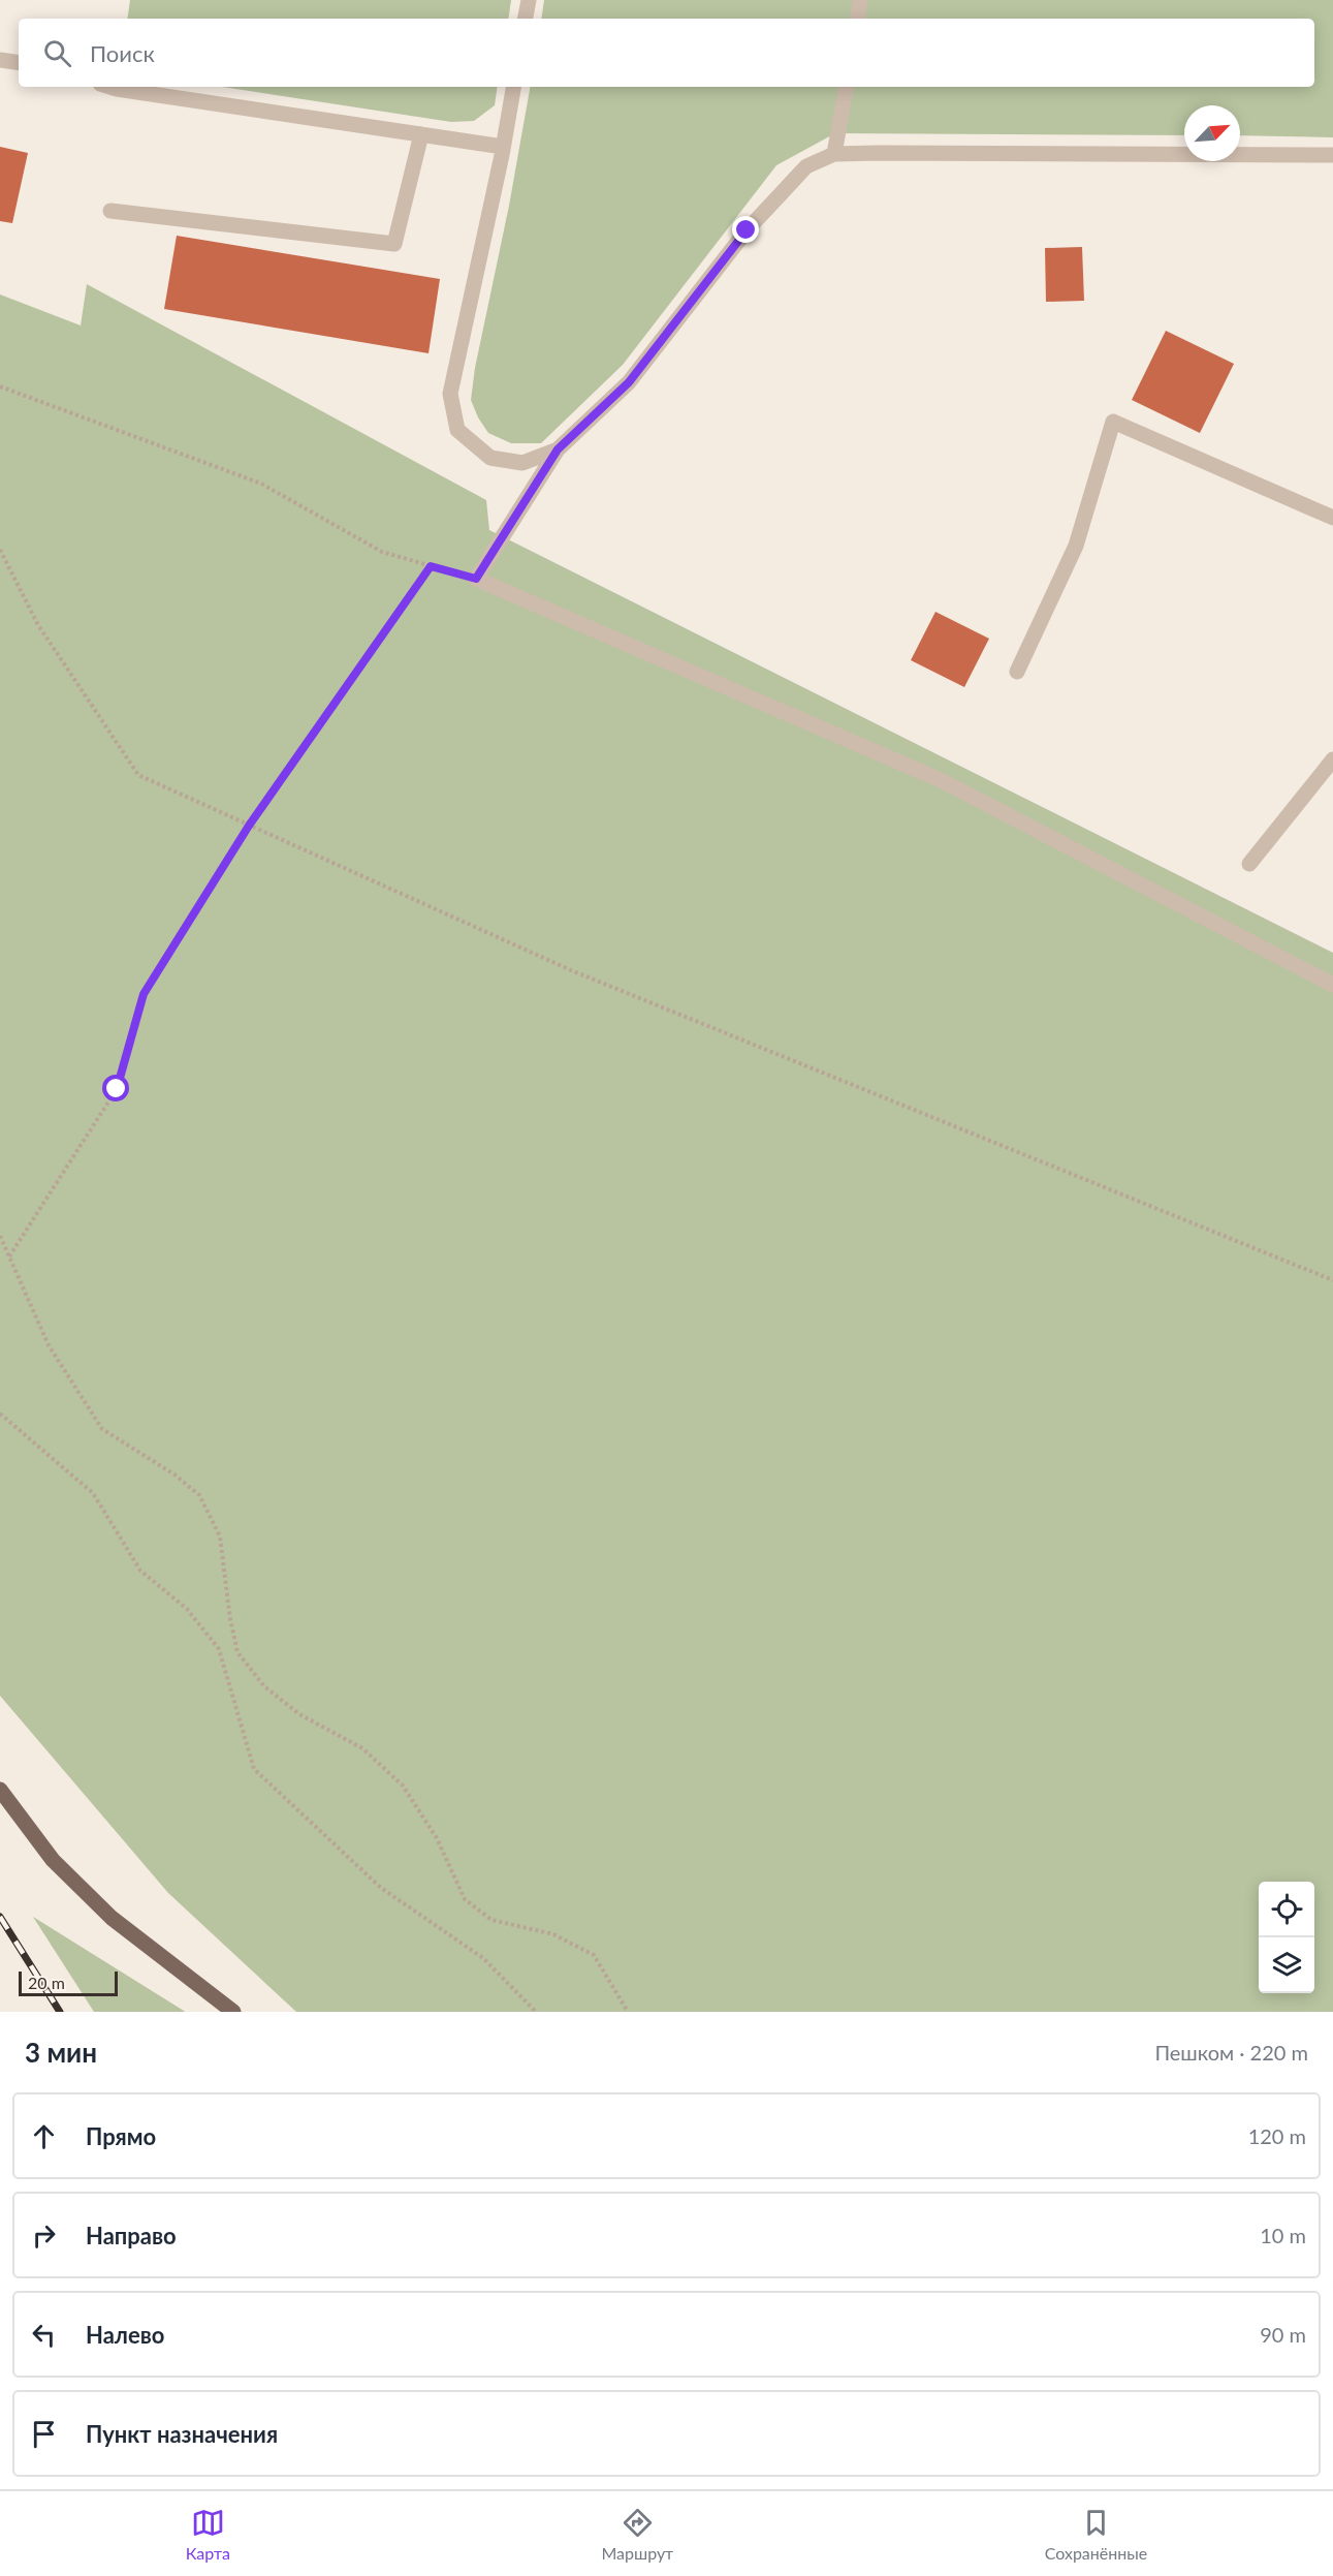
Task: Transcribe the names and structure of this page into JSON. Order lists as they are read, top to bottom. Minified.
{"scale_bar":"20 m","north":"top right","page":{"search":"Поиск","scale":"20 m","heading":["3 мин","Пешком · 220 m"],"list":[["Прямо","120 m"],["Направо","10 m"],["Налево","90 m"],"Пункт назначения"],"nav":["Карта","Маршрут","Сохранённые"]}}
